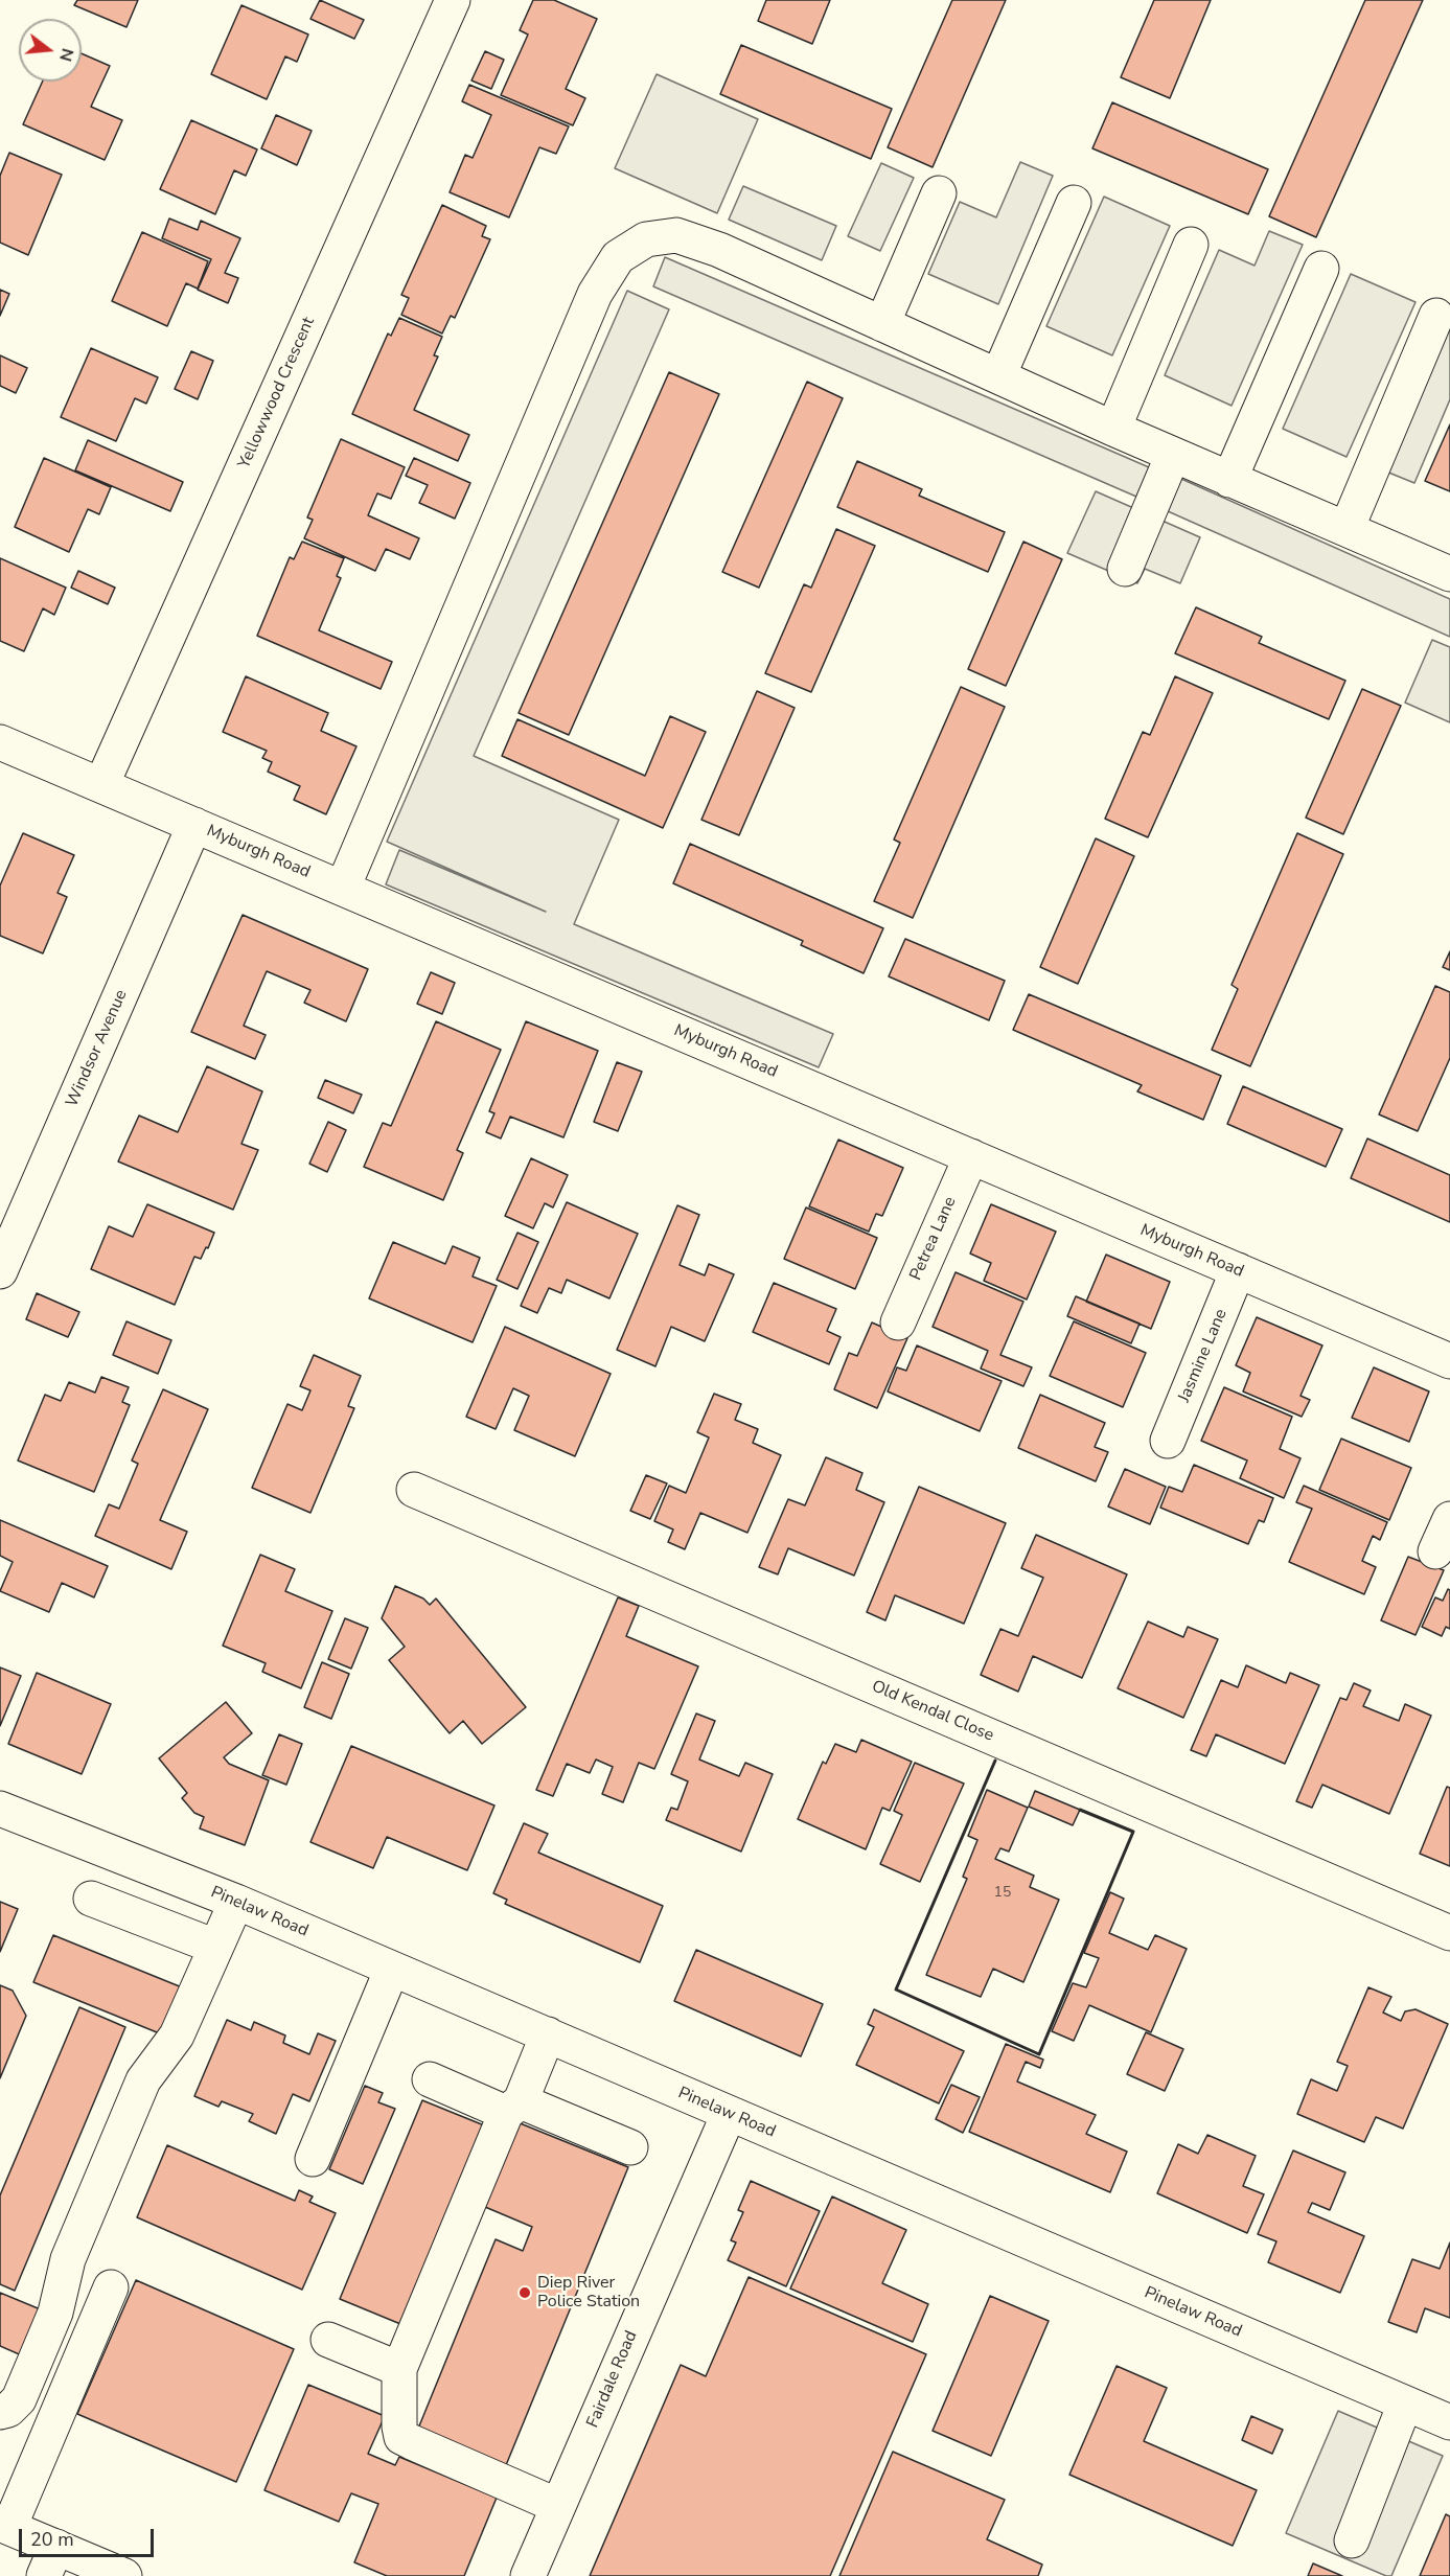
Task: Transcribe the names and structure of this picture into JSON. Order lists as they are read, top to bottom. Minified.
{"streets":{"street":["Yellowwood Crescent","Myburgh Road","Windsor Avenue","Petrea Lane","Jasmine Lane","Old Kendal Close","Pinelaw Road","Fairdale Road"]},"crossings":[["Yellowwood Crescent","Myburgh Road"],["Myburgh Road","Windsor Avenue"],["Myburgh Road","Petrea Lane"],["Myburgh Road","Jasmine Lane"],["Pinelaw Road","Fairdale Road"]],"places":["Diep River Police Station"],"house_numbers":["15"],"scale_bar":"20 m","north":"right"}
